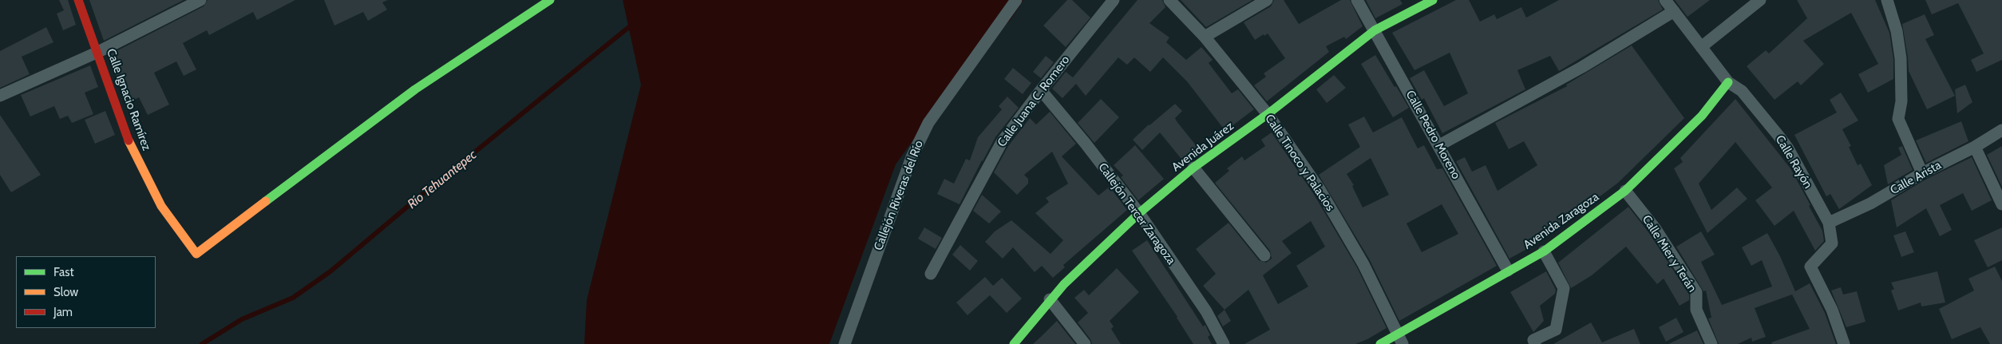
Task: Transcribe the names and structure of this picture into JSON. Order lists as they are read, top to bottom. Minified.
{"streets":{"street":["Calle Ignacio Ramírez","Calle Juana C. Romero","Calle Pedro Moreno","Avenida Juárez","Calle Rayón","Calle Tinoco y Palacios","Calle Arista","Callejón Riveras del Río","Callejón Tercer Zaragoza","Avenida Zaragoza","Calle Mier y Terán"]},"crossings":[["Calle Juana C. Romero","Callejón Tercer Zaragoza"],["Calle Pedro Moreno","Avenida Juárez"],["Calle Pedro Moreno","Avenida Zaragoza"],["Avenida Juárez","Calle Tinoco y Palacios"],["Avenida Juárez","Callejón Tercer Zaragoza"],["Calle Rayón","Calle Arista"],["Calle Rayón","Avenida Zaragoza"],["Calle Tinoco y Palacios","Avenida Zaragoza"],["Avenida Zaragoza","Calle Mier y Terán"]],"water":["Río Tehuantepec"],"legend":["Fast","Slow","Jam"]}
